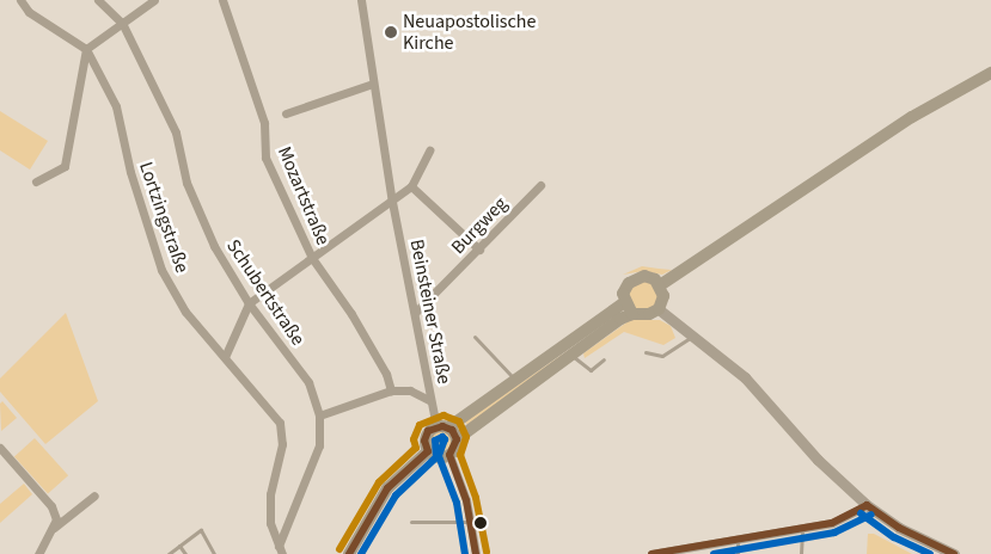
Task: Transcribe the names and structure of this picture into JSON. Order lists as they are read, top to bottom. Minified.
{"streets":{"street":["Mozartstraße","Lortzingstraße","Burgweg","Schubertstraße","Beinsteiner Straße"]},"crossings":[["Lortzingstraße","Schubertstraße"],["Burgweg","Beinsteiner Straße"]],"places":["Neuapostolische Kirche"]}
